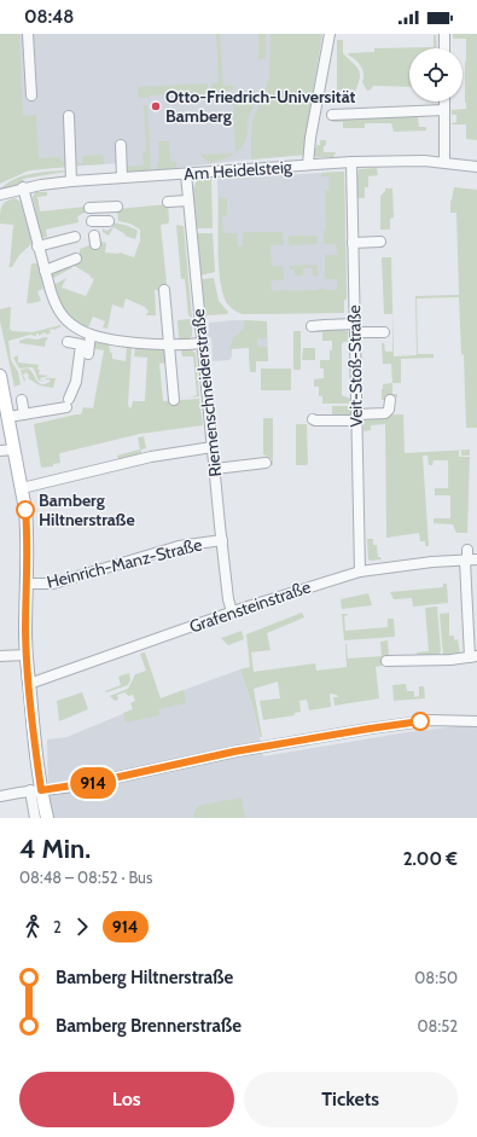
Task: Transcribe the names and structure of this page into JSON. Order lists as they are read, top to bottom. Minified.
{"streets":{"street":["Am Heidelsteig","Veit-Stoß-Straße","Riemenschneiderstraße","Heinrich-Manz-Straße","Grafensteinstraße"]},"crossings":[["Am Heidelsteig","Veit-Stoß-Straße"],["Am Heidelsteig","Riemenschneiderstraße"],["Veit-Stoß-Straße","Grafensteinstraße"],["Riemenschneiderstraße","Heinrich-Manz-Straße"],["Riemenschneiderstraße","Grafensteinstraße"]],"places":["Otto-Friedrich-Universität Bamberg","Bamberg Hiltnerstraße"],"lines":["bus line 914"],"page":{"status":"08:48","on_map":"914","heading":["4 Min.","08:48 – 08:52 · Bus","2.00 €"],"legs":["2","914"],"list":[{"name":"Bamberg Hiltnerstraße","value":"08:50"},{"name":"Bamberg Brennerstraße","value":"08:52"}],"buttons":["Los","Tickets"]}}
